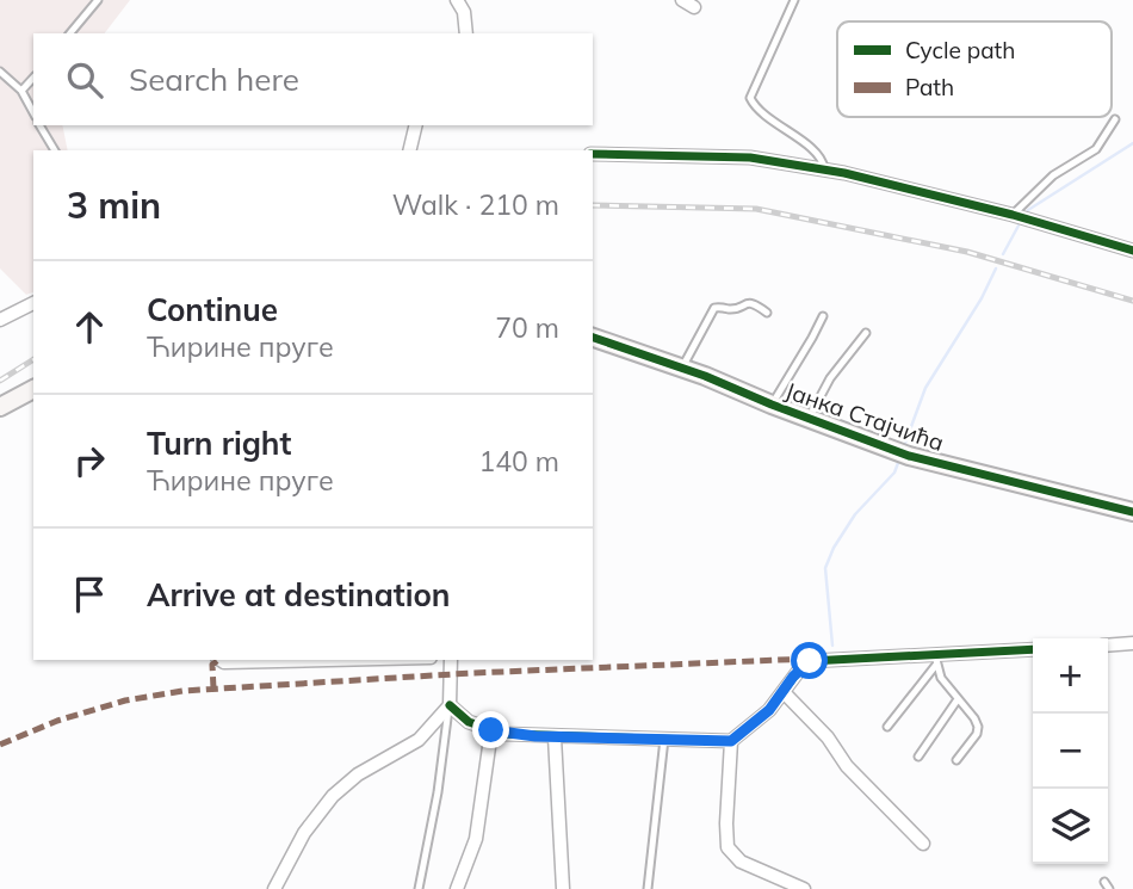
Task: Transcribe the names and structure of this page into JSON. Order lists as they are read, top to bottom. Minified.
{"streets":{"street":["Јанка Стајчића"]},"legend":["Cycle path","Path"],"page":{"search":"Search here","heading":["3 min","Walk · 210 m"],"list":[["Continue","Ћирине пруге","70 m"],["Turn right","Ћирине пруге","140 m"],"Arrive at destination"],"map_buttons":["+","−"]}}
